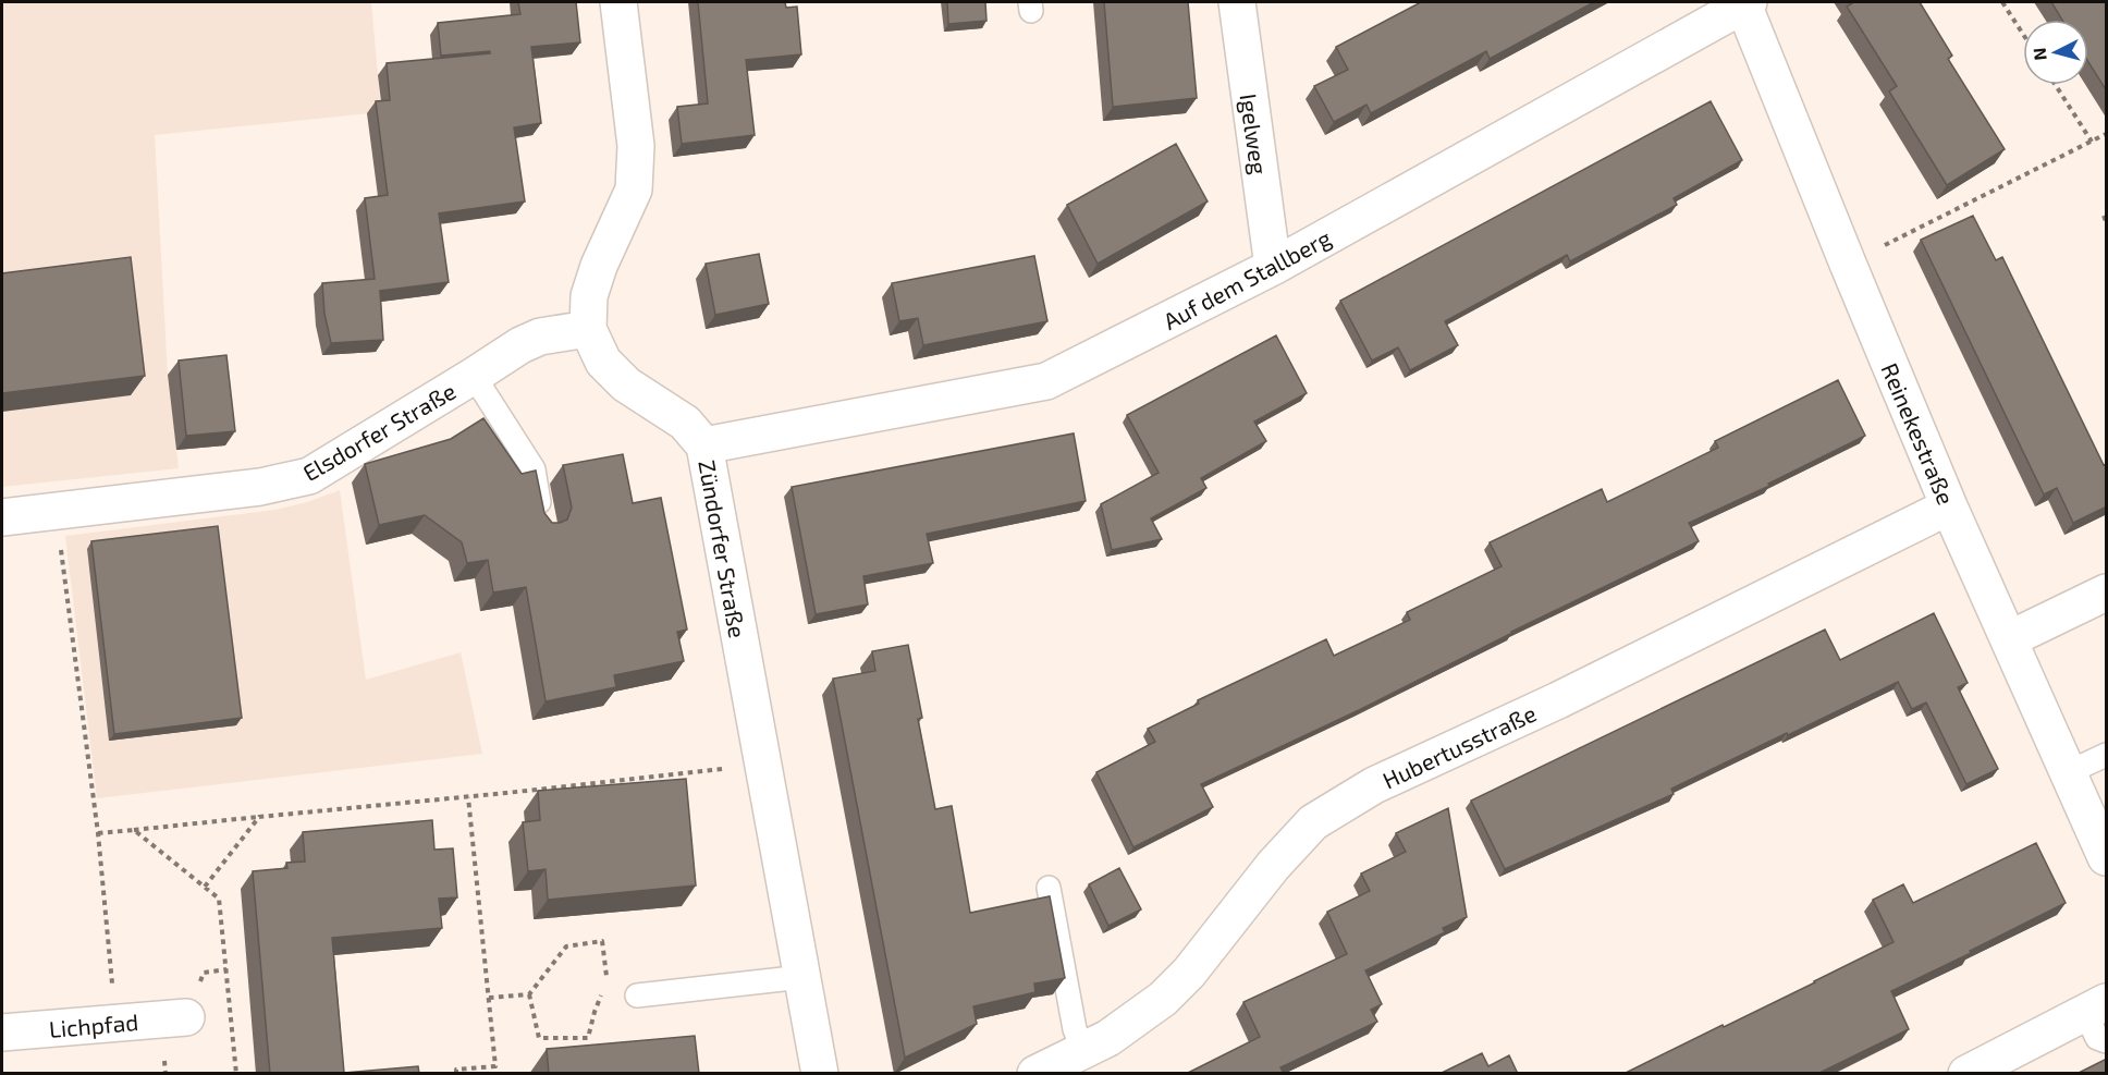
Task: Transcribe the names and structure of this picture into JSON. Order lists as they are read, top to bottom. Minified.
{"streets":{"street":["Igelweg","Auf dem Stallberg","Elsdorfer Straße","Reinekestraße","Zündorfer Straße","Hubertusstraße","Lichpfad"]},"crossings":[["Igelweg","Auf dem Stallberg"],["Auf dem Stallberg","Reinekestraße"],["Auf dem Stallberg","Zündorfer Straße"],["Elsdorfer Straße","Zündorfer Straße"],["Reinekestraße","Hubertusstraße"]],"north":"left"}
